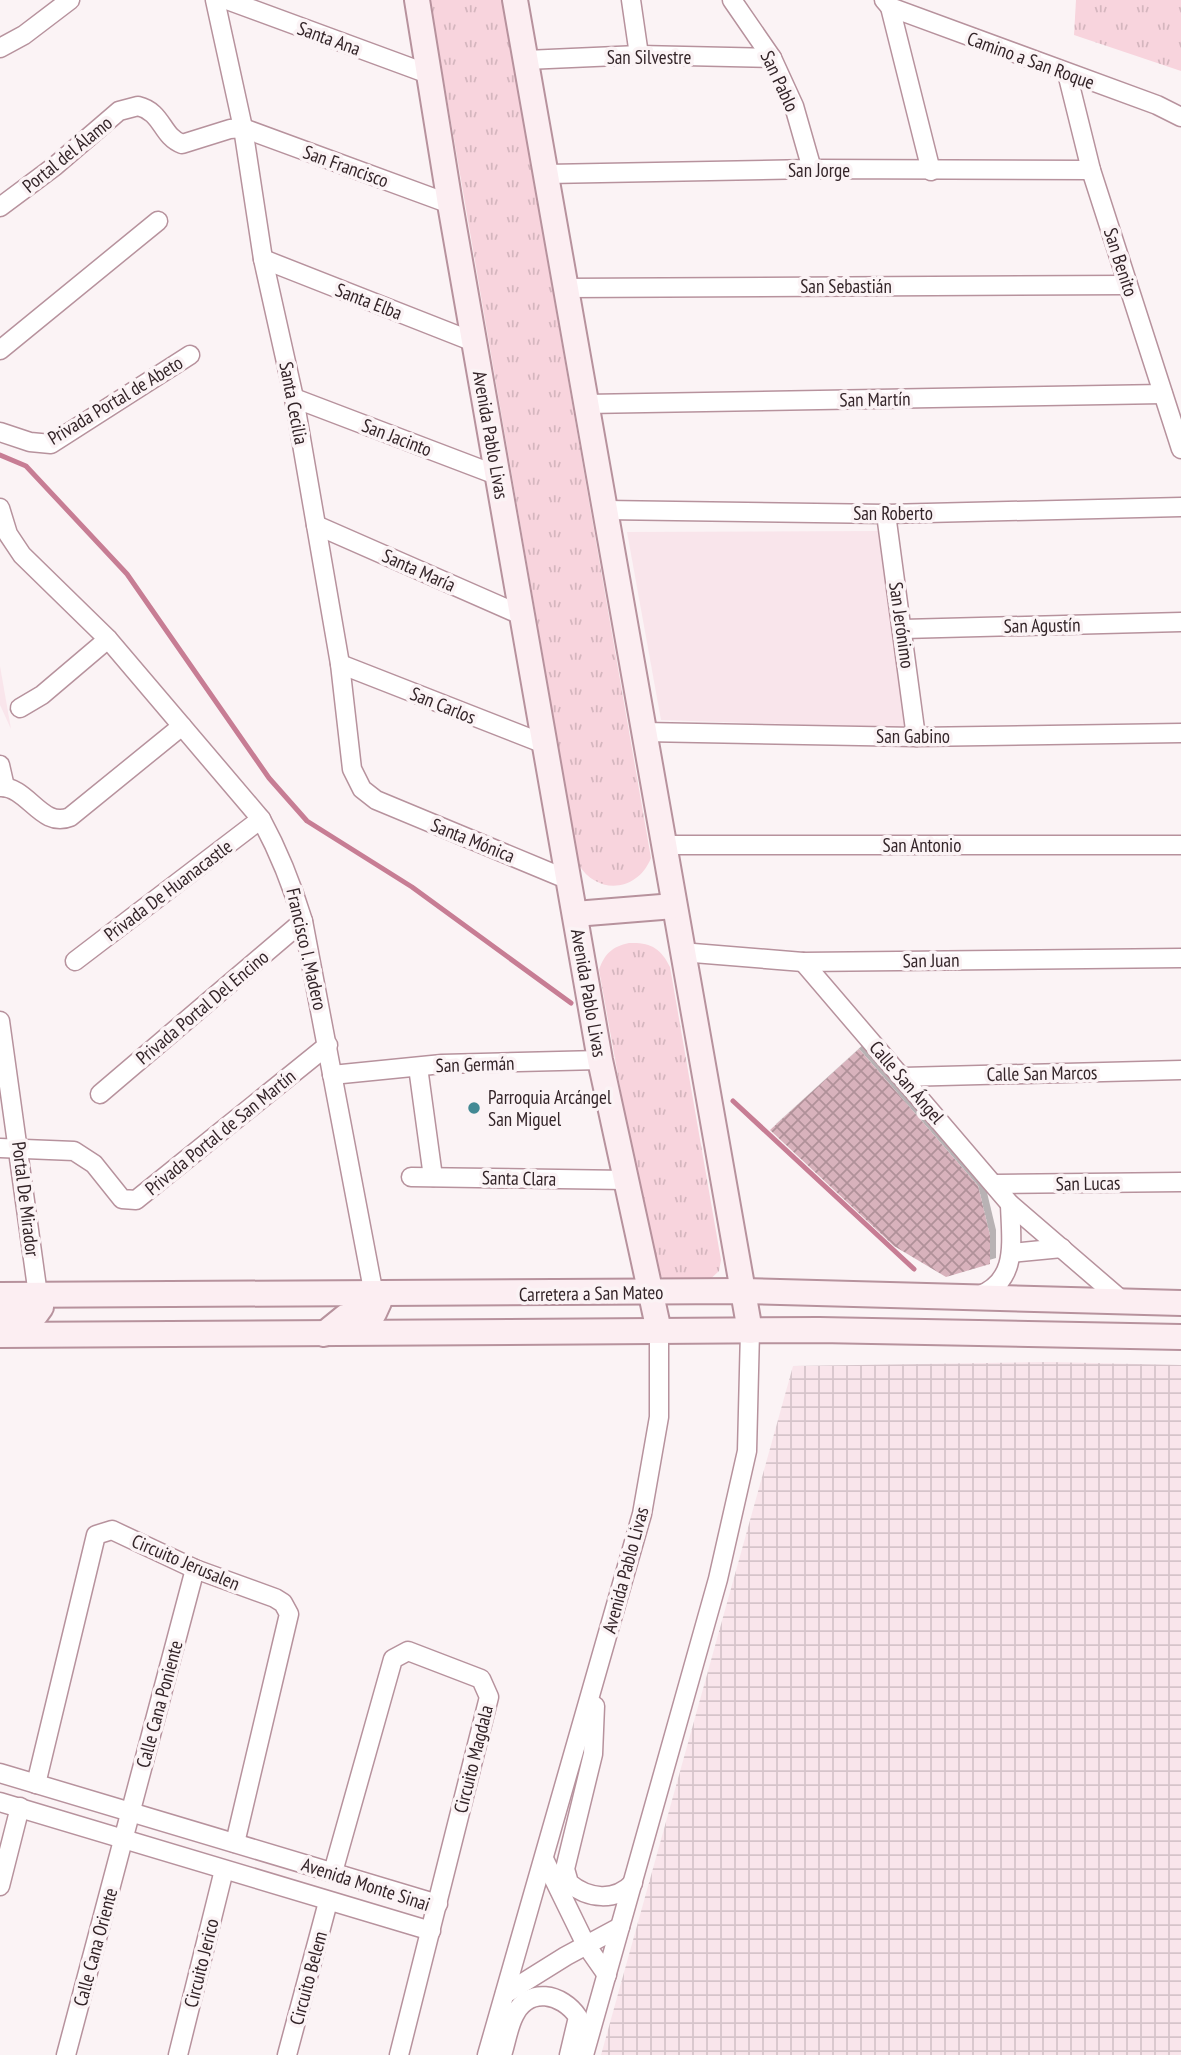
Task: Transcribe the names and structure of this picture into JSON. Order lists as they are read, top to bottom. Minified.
{"streets":{"street":["Santa Ana","San Silvestre","Camino a San Roque","San Pablo","Portal del Álamo","San Francisco","San Jorge","San Benito","San Sebastián","Santa Elba","San Martín","Privada Portal de Abeto","Santa Cecilia","Avenida Pablo Livas","San Jacinto","San Roberto","Santa María","San Jerónimo","San Agustín","San Carlos","San Gabino","Santa Mónica","San Antonio","Privada De Huanacastle","Francisco I. Madero","San Juan","Privada Portal Del Encino","San Germán","Calle San Marcos","Calle San Ángel","Privada Portal de San Martín","Santa Clara","San Lucas","Portal De Mirador","Carretera a San Mateo","Circuito Jerusalen","Calle Cana Poniente","Circuito Magdala","Avenida Monte Sinai","Calle Cana Oriente","Circuito Jerico","Circuito Belem"]},"crossings":[["Santa Ana","Avenida Pablo Livas"],["San Silvestre","San Pablo"],["Camino a San Roque","San Benito"],["San Pablo","San Jorge"],["Portal del Álamo","San Francisco"],["Portal del Álamo","Santa Cecilia"],["San Francisco","Santa Cecilia"],["San Francisco","Avenida Pablo Livas"],["San Jorge","San Benito"],["San Benito","San Sebastián"],["San Benito","San Martín"],["Santa Elba","Santa Cecilia"],["Santa Elba","Avenida Pablo Livas"],["Santa Cecilia","San Jacinto"],["Santa Cecilia","Santa María"],["Santa Cecilia","San Carlos"],["Santa Cecilia","Santa Mónica"],["Avenida Pablo Livas","San Jacinto"],["Avenida Pablo Livas","Santa María"],["Avenida Pablo Livas","San Carlos"],["Avenida Pablo Livas","Santa Mónica"],["Avenida Pablo Livas","San Germán"],["Avenida Pablo Livas","Santa Clara"],["Avenida Pablo Livas","Carretera a San Mateo"],["San Roberto","San Jerónimo"],["San Jerónimo","San Agustín"],["San Jerónimo","San Gabino"],["Privada De Huanacastle","Francisco I. Madero"],["Francisco I. Madero","Privada Portal Del Encino"],["Francisco I. Madero","Privada Portal de San Martín"],["Francisco I. Madero","Carretera a San Mateo"],["San Juan","Calle San Ángel"],["San Germán","Santa Clara"],["Calle San Marcos","Calle San Ángel"],["Calle San Ángel","San Lucas"],["Calle San Ángel","Carretera a San Mateo"],["Privada Portal de San Martín","Portal De Mirador"],["Portal De Mirador","Carretera a San Mateo"],["Circuito Jerusalen","Calle Cana Poniente"],["Circuito Jerusalen","Avenida Monte Sinai"],["Calle Cana Poniente","Avenida Monte Sinai"],["Calle Cana Poniente","Calle Cana Oriente"],["Circuito Magdala","Avenida Monte Sinai"],["Avenida Monte Sinai","Calle Cana Oriente"],["Avenida Monte Sinai","Circuito Jerico"],["Avenida Monte Sinai","Circuito Belem"]],"places":["Parroquia Arcángel San Miguel"]}
